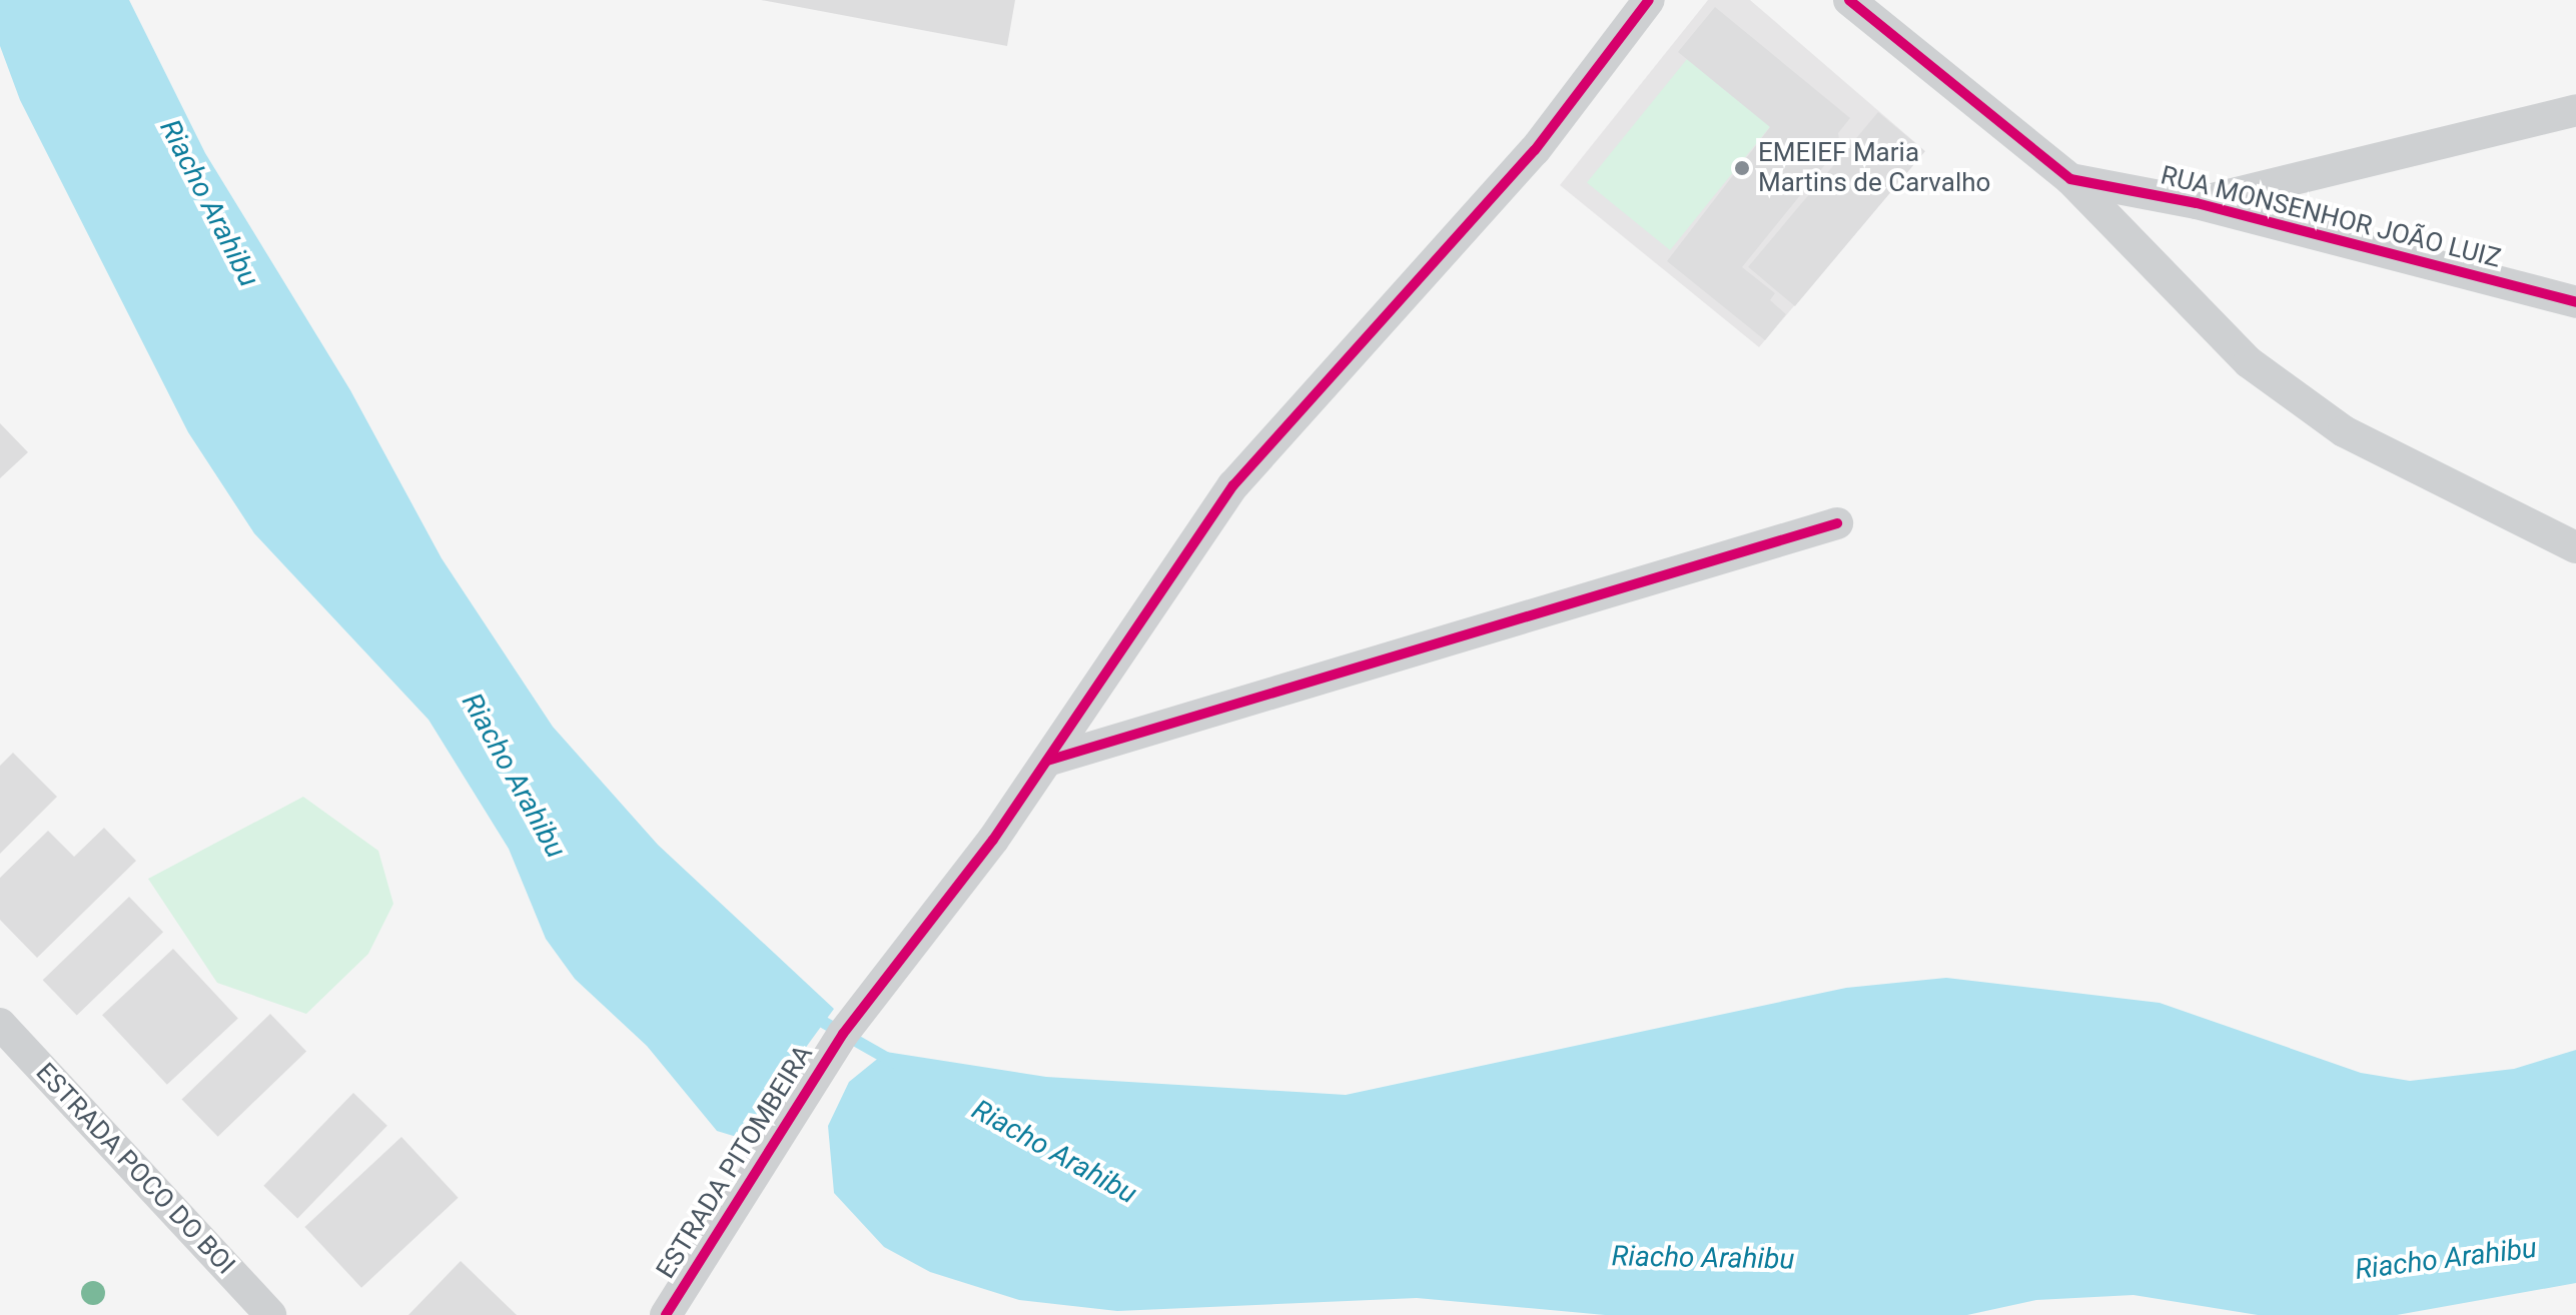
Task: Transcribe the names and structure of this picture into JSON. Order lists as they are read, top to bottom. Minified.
{"streets":{"street":["RUA MONSENHOR JOÃO LUIZ","ESTRADA PITOMBEIRA","ESTRADA POCO DO BOI"]},"water":["Riacho Arahibu"],"places":["EMEIEF Maria Martins de Carvalho"]}
